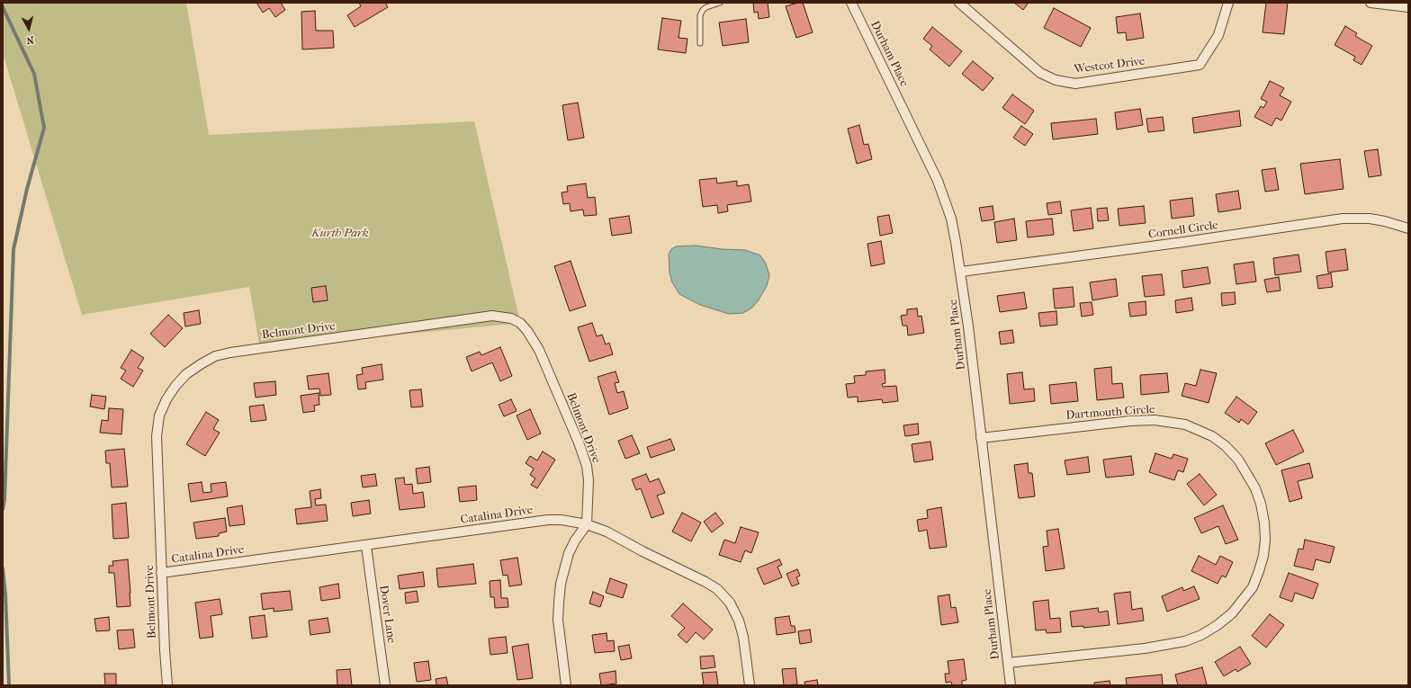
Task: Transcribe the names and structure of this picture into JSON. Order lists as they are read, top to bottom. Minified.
{"streets":{"street":["Durham Place","Westcot Drive","Cornell Circle","Belmont Drive","Dartmouth Circle","Catalina Drive","Dover Lane"]},"crossings":[["Durham Place","Cornell Circle"],["Durham Place","Dartmouth Circle"],["Belmont Drive","Catalina Drive"],["Catalina Drive","Dover Lane"]],"parks":["Kurth Park"],"north":"bottom"}
